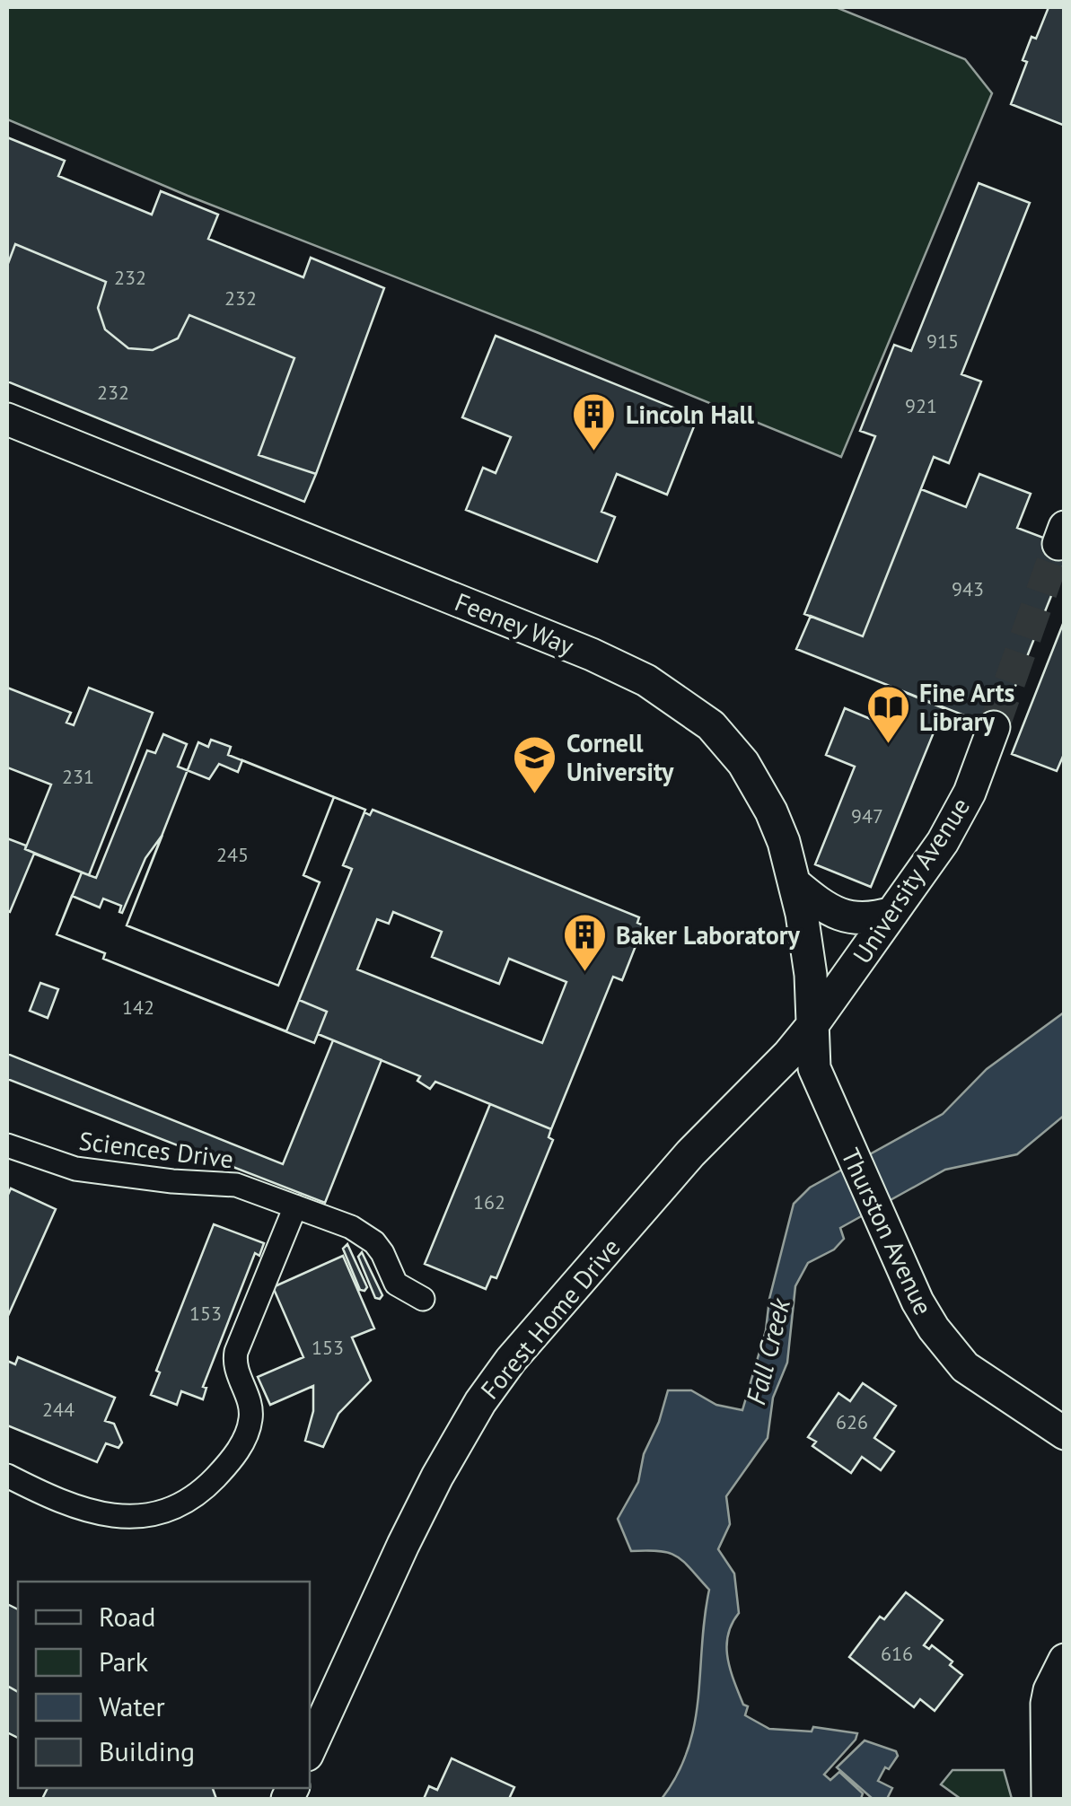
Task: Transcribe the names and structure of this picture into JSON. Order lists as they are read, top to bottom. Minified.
{"streets":{"street":["Feeney Way","University Avenue","Sciences Drive","Thurston Avenue","Forest Home Drive"]},"crossings":[["Feeney Way","University Avenue"],["Feeney Way","Thurston Avenue"],["Feeney Way","Forest Home Drive"],["University Avenue","Thurston Avenue"],["University Avenue","Forest Home Drive"],["Thurston Avenue","Forest Home Drive"]],"water":["Fall Creek"],"places":{"building":["Lincoln Hall","Baker Laboratory"],"library":["Fine Arts Library"],"school or university":["Cornell University"]},"house_numbers":["232","232","915","232","921","943","231","947","245","142","162","153","153","244","626","616"],"legend":["Road","Park","Water","Building"]}
